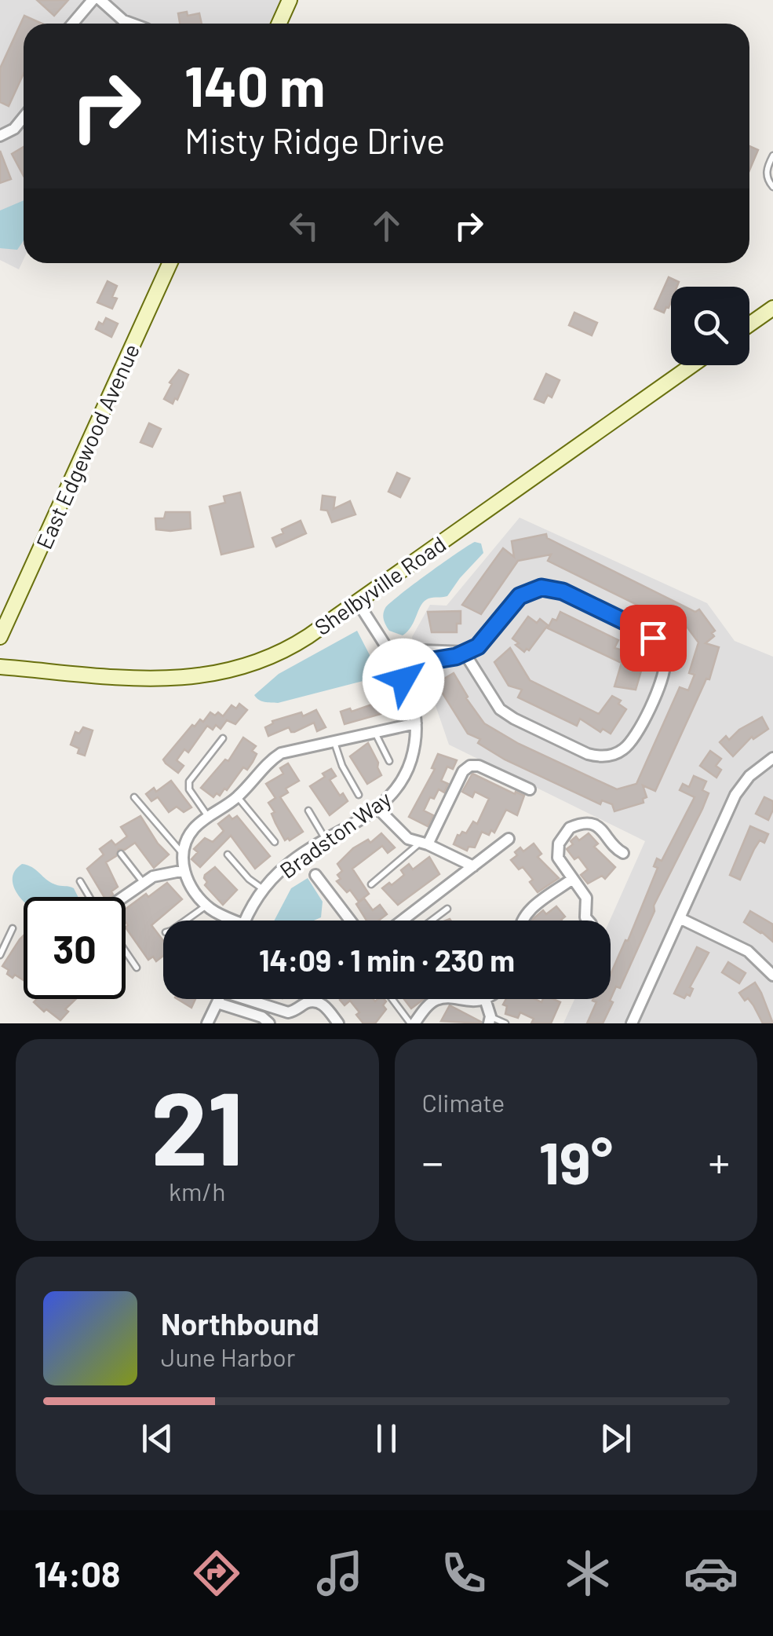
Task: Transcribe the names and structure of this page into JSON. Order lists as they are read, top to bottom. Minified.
{"streets":{"main road":["East Edgewood Avenue","Shelbyville Road"],"street":["Bradston Way"]},"crossings":[["Shelbyville Road","Bradston Way"]],"page":{"turn":["140 m","Misty Ridge Drive"],"limit":"30","trip":"14:09 · 1 min · 230 m","tile":[["21","km/h"],"Climate"],"heat":["−","19°","+"],"song":["Northbound","June Harbor"],"tabs":"14:08"}}
